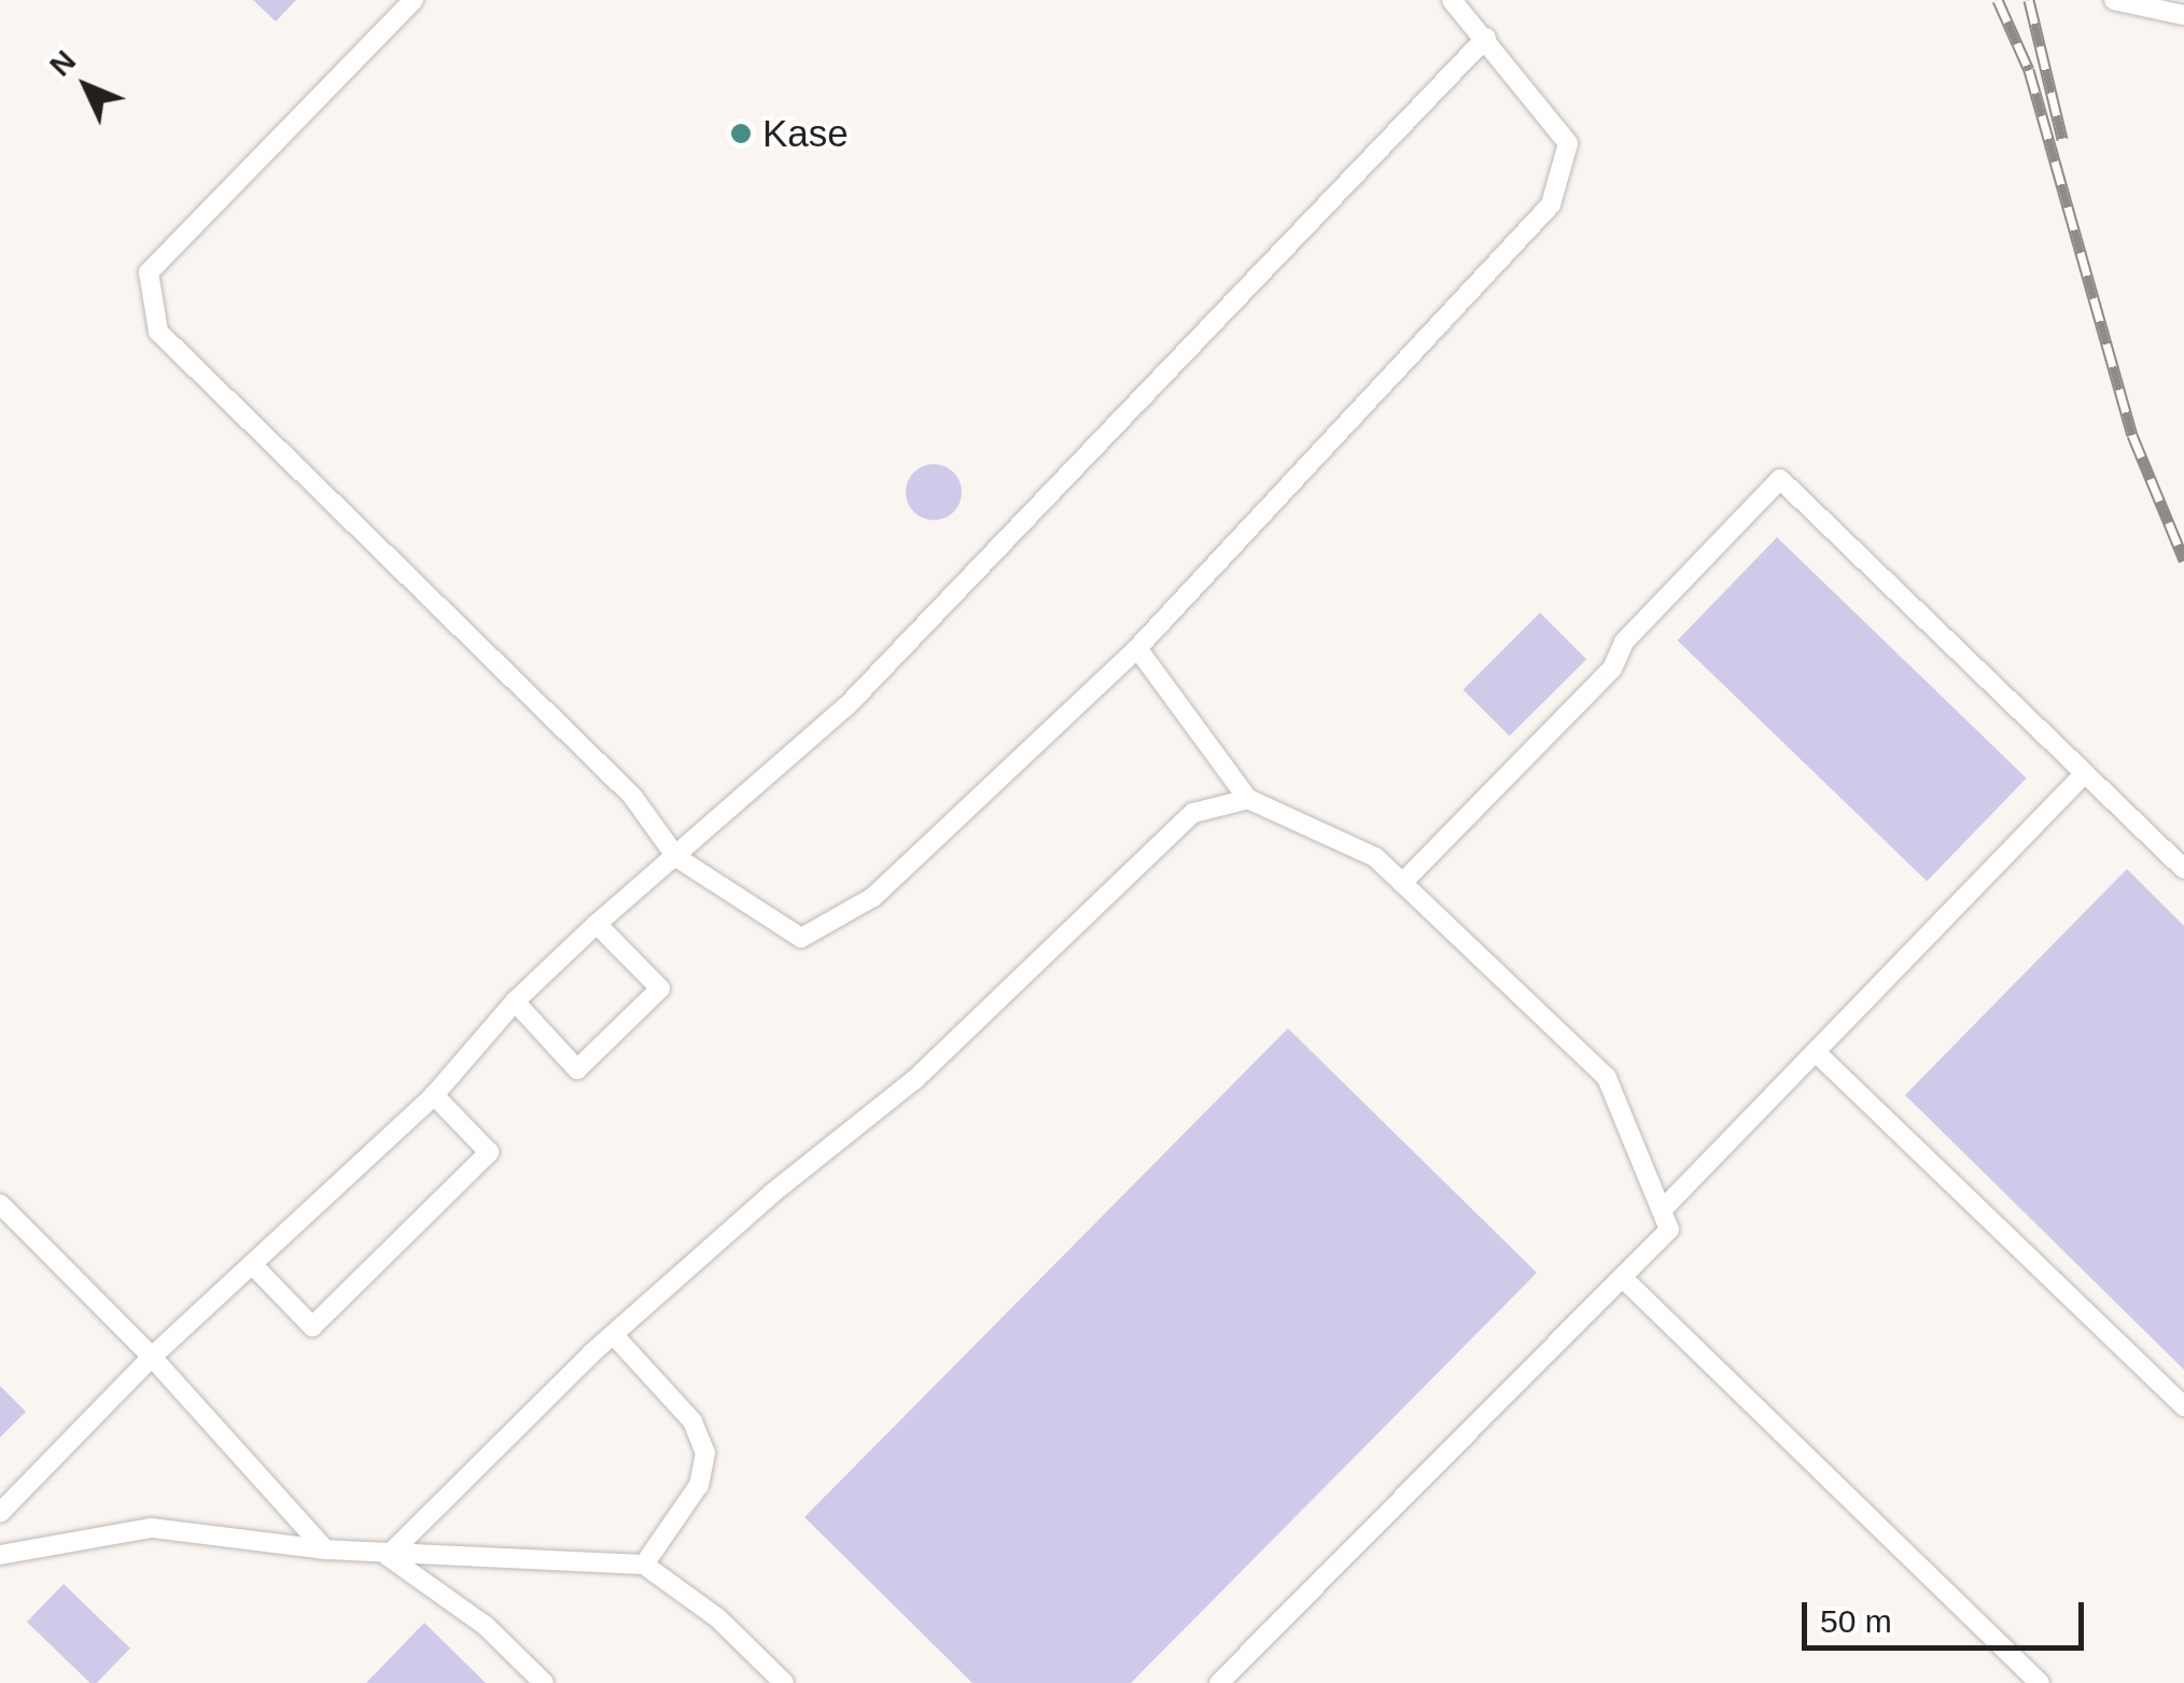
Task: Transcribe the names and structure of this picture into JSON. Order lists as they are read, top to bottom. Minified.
{"places":["Kase"],"scale_bar":"50 m","north":"top left"}
